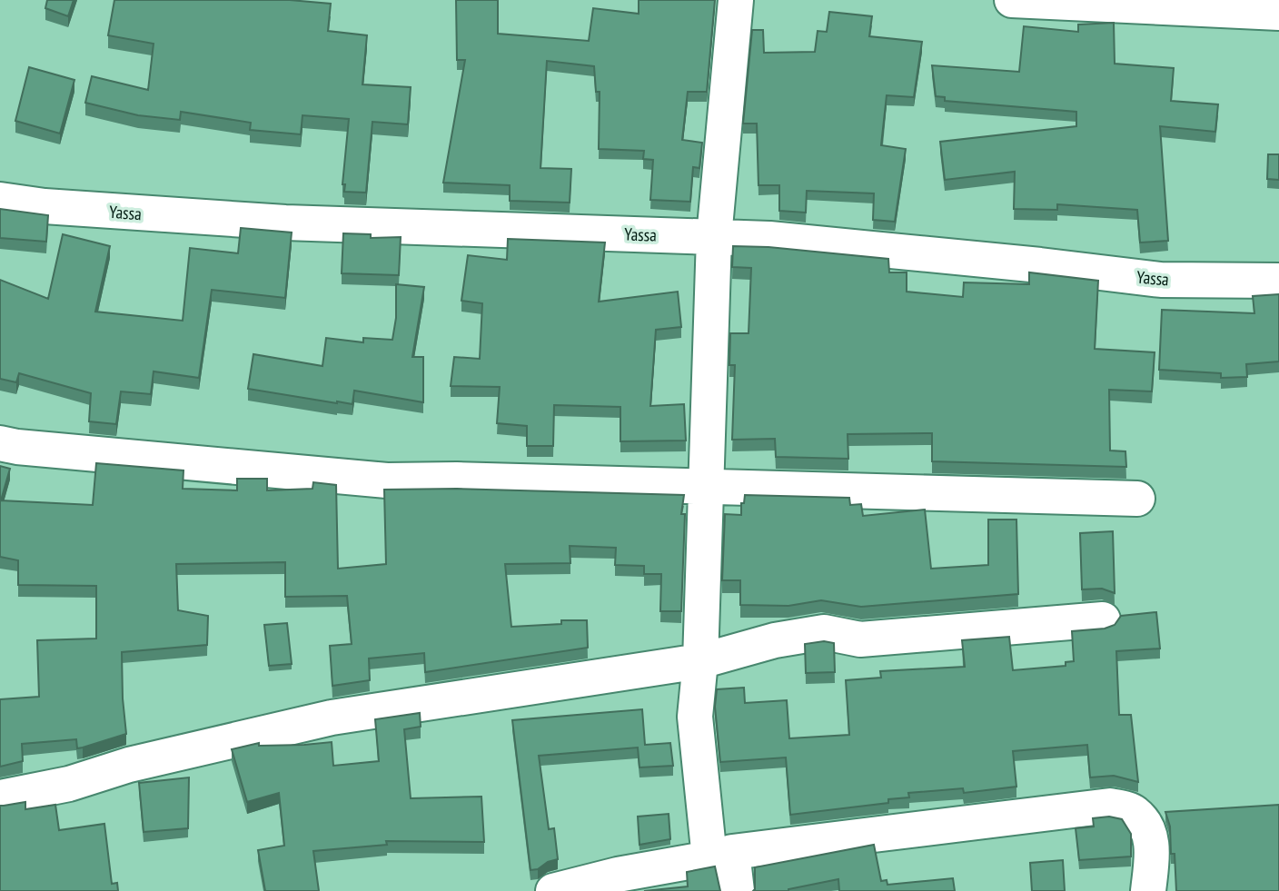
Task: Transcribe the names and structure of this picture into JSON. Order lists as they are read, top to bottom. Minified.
{"streets":{"street":["Yassa"]}}
